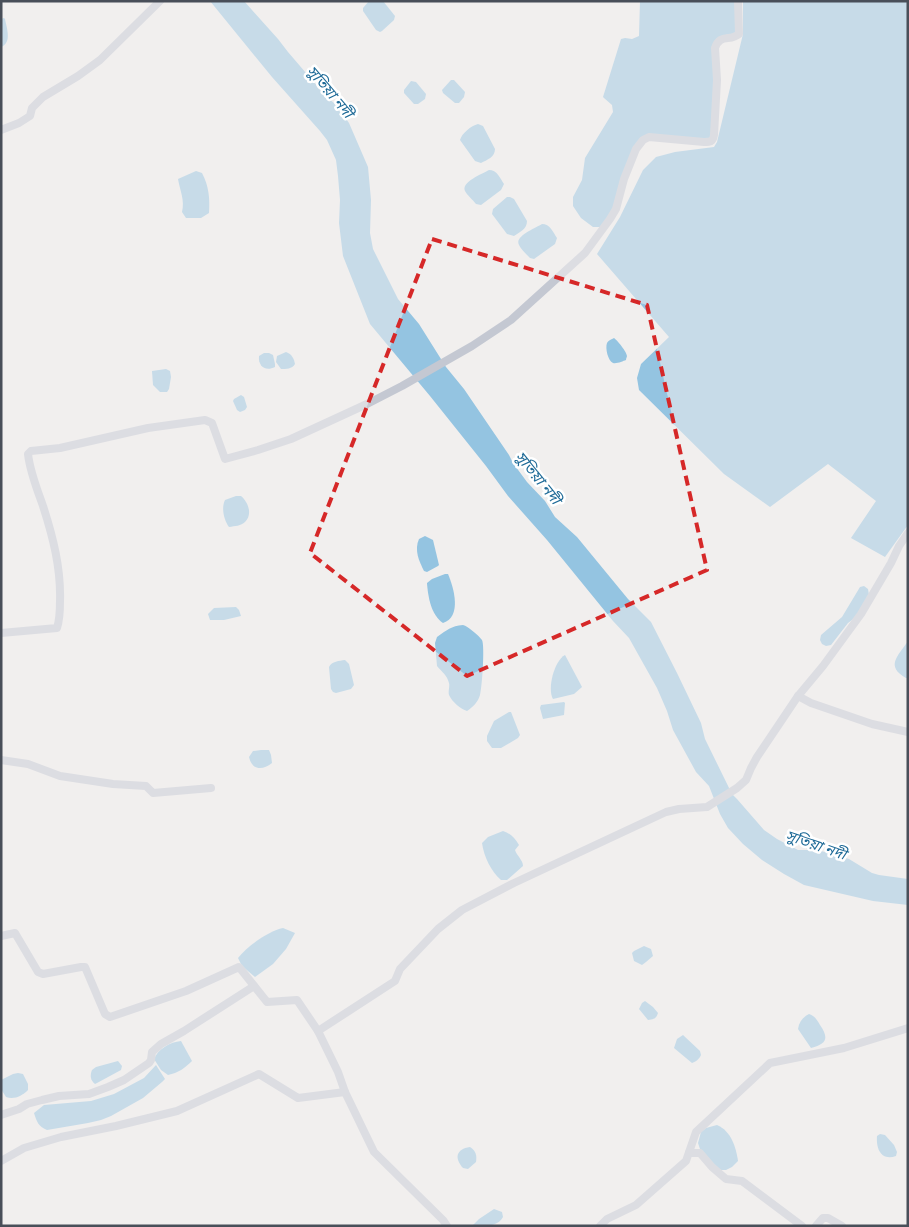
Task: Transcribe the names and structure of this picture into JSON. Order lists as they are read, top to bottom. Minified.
{"water":["সুতিয়া নদী"]}
